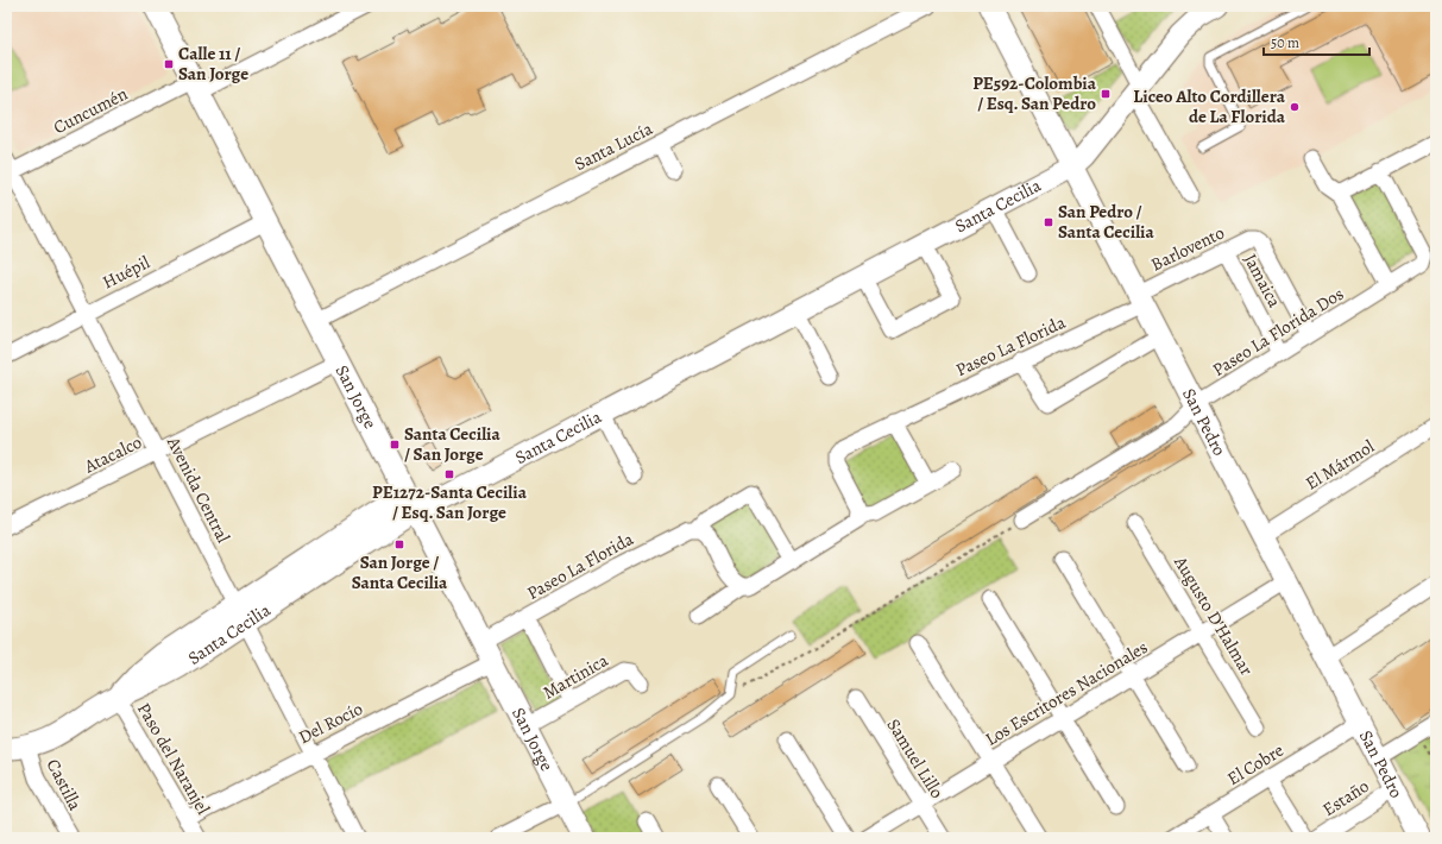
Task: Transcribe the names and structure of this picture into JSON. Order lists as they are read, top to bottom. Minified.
{"streets":{"street":["Cuncumén","Santa Lucía","Santa Cecilia","Barlovento","Huépil","Jamaica","Paseo La Florida Dos","Paseo La Florida","San Jorge","San Pedro","Atacalco","El Mármol","Avenida Central","Augusto D'Halmar","Martinica","Los Escritores Nacionales","Del Rocío","Paso del Naranjel","Samuel Lillo","El Cobre","Castilla","Estaño"]},"crossings":[["Cuncumén","San Jorge"],["Cuncumén","Avenida Central"],["Santa Lucía","San Jorge"],["Santa Cecilia","San Jorge"],["Santa Cecilia","San Pedro"],["Santa Cecilia","Avenida Central"],["Santa Cecilia","Paso del Naranjel"],["Santa Cecilia","Castilla"],["Barlovento","Jamaica"],["Barlovento","Paseo La Florida"],["Barlovento","San Pedro"],["Huépil","San Jorge"],["Huépil","Avenida Central"],["Jamaica","Paseo La Florida Dos"],["Paseo La Florida Dos","San Pedro"],["Paseo La Florida","San Jorge"],["Paseo La Florida","San Pedro"],["San Jorge","Atacalco"],["San Jorge","Martinica"],["San Jorge","Del Rocío"],["San Pedro","El Mármol"],["San Pedro","Los Escritores Nacionales"],["San Pedro","El Cobre"],["San Pedro","Estaño"],["Atacalco","Avenida Central"],["Avenida Central","Del Rocío"],["Augusto D'Halmar","Los Escritores Nacionales"],["Los Escritores Nacionales","Samuel Lillo"],["Del Rocío","Paso del Naranjel"]],"places":{"transit":["Calle 11 / San Jorge","PE592-Colombia / Esq. San Pedro","San Pedro / Santa Cecilia","Santa Cecilia / San Jorge","PE1272-Santa Cecilia / Esq. San Jorge","San Jorge / Santa Cecilia"],"other":["Liceo Alto Cordillera de La Florida"]},"scale_bar":"50 m"}
